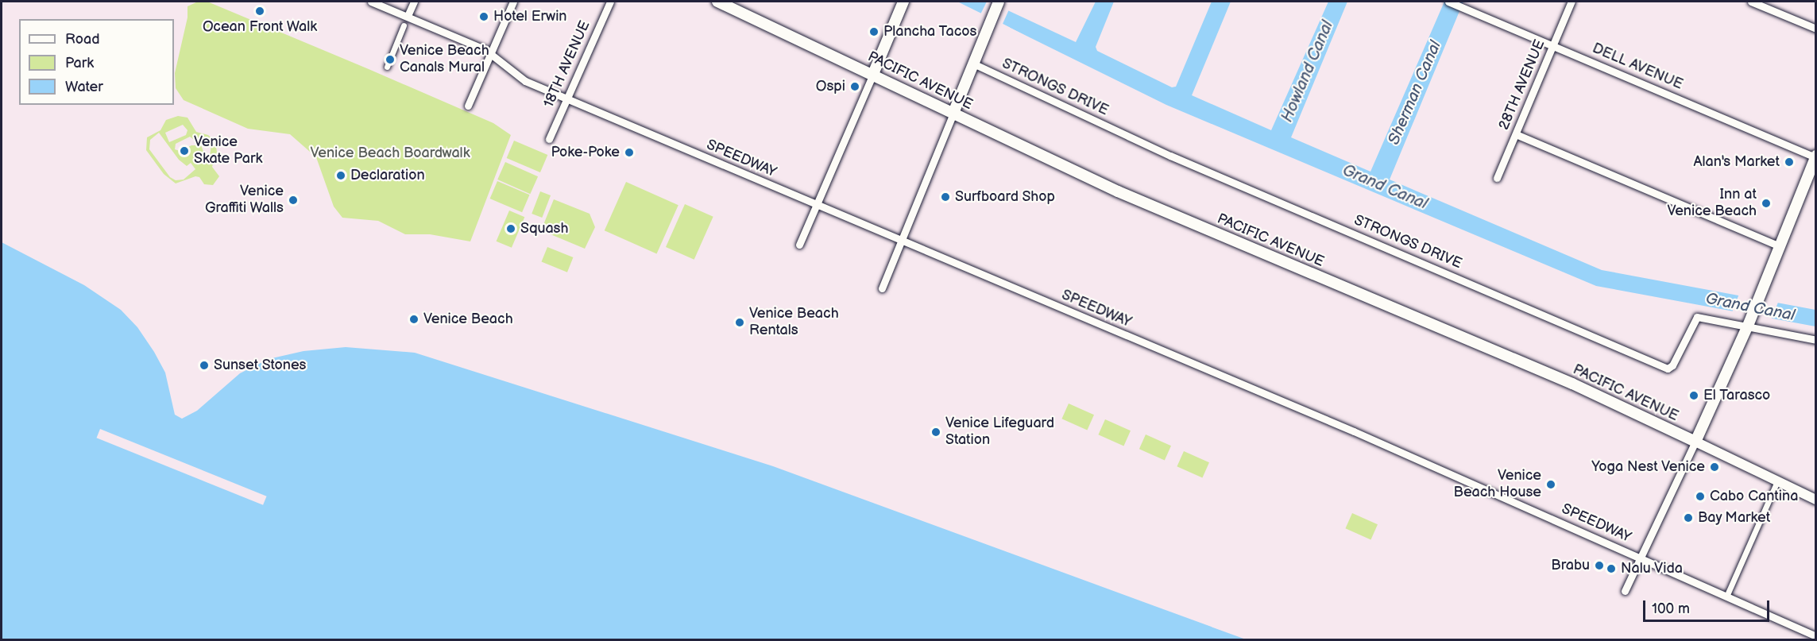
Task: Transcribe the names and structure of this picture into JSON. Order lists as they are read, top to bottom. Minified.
{"streets":{"main road":["PACIFIC AVENUE"],"street":["18TH AVENUE","DELL AVENUE","28TH AVENUE","STRONGS DRIVE","SPEEDWAY"]},"crossings":[["18TH AVENUE","SPEEDWAY"],["DELL AVENUE","28TH AVENUE"]],"water":["Howland Canal","Sherman Canal","Grand Canal"],"parks":["Venice Beach Boardwalk"],"places":["Ocean Front Walk","Hotel Erwin","Plancha Tacos","Venice Beach Canals Mural","Ospi","Venice Skate Park","Poke-Poke","Alan's Market","Declaration","Surfboard Shop","Venice Graffiti Walls","Inn at Venice Beach","Squash","Venice Beach","Venice Beach Rentals","Sunset Stones","El Tarasco","Venice Lifeguard Station","Yoga Nest Venice","Venice Beach House","Cabo Cantina","Bay Market","Brabu","Nalu Vida"],"legend":["Road","Park","Water"],"scale_bar":"100 m"}
